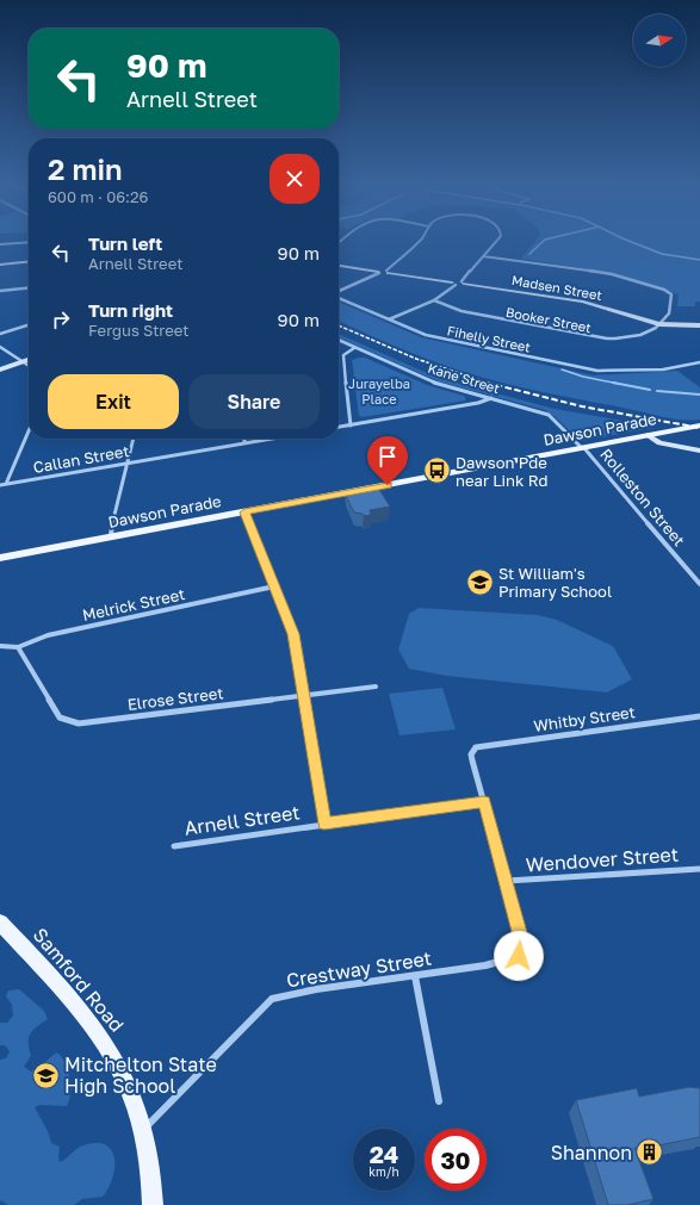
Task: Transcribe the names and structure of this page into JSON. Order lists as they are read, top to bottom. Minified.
{"streets":{"main road":["Dawson Parade","Samford Road"],"street":["Madsen Street","Booker Street","Fihelly Street","Kane Street","Callan Street","Rolleston Street","Melrick Street","Elrose Street","Whitby Street","Arnell Street","Wendover Street","Crestway Street"]},"crossings":[["Madsen Street","Booker Street"],["Kane Street","Dawson Parade"],["Kane Street","Rolleston Street"],["Dawson Parade","Rolleston Street"],["Melrick Street","Elrose Street"],["Whitby Street","Arnell Street"],["Wendover Street","Crestway Street"],["Crestway Street","Samford Road"]],"parks":["Jurayelba Place"],"places":{"bus stop":["Dawson Pde near Link Rd"],"school or university":["St William's Primary School","Mitchelton State High School"],"building":["Shannon"]},"north":"right","page":{"turn":["90 m","Arnell Street"],"heading":["2 min","600 m · 06:26"],"list":[{"name":"Turn left","note":"Arnell Street","value":"90 m"},{"name":"Turn right","note":"Fergus Street","value":"90 m"}],"buttons":["Exit","Share"],"speed":"24 km/h","limit":"30"}}
